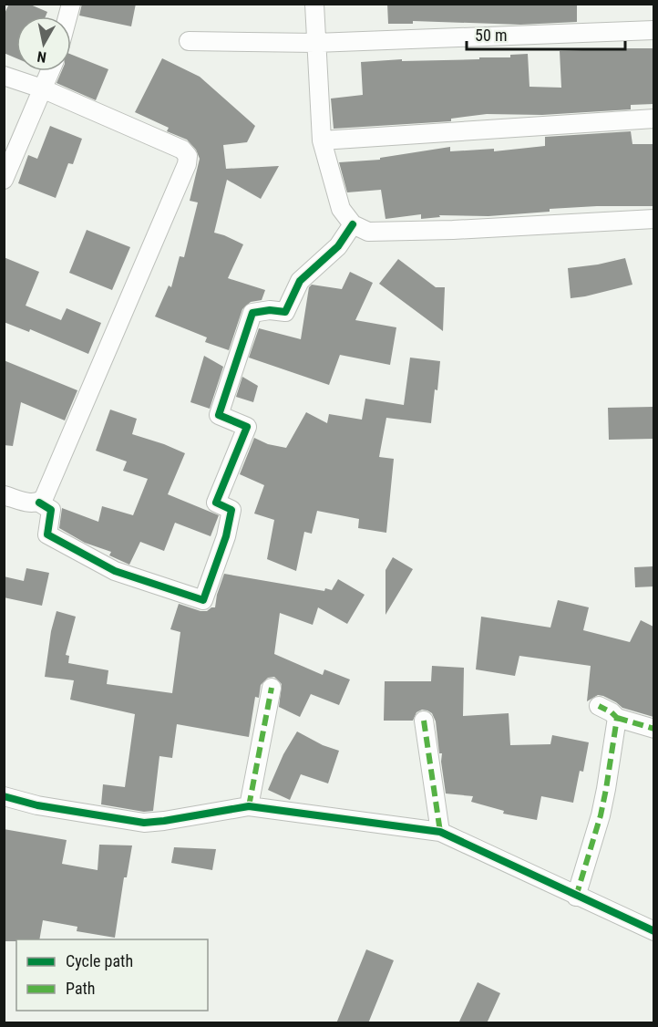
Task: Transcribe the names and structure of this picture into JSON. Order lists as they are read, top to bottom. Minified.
{"legend":["Cycle path","Path"],"scale_bar":"50 m","north":"bottom"}
